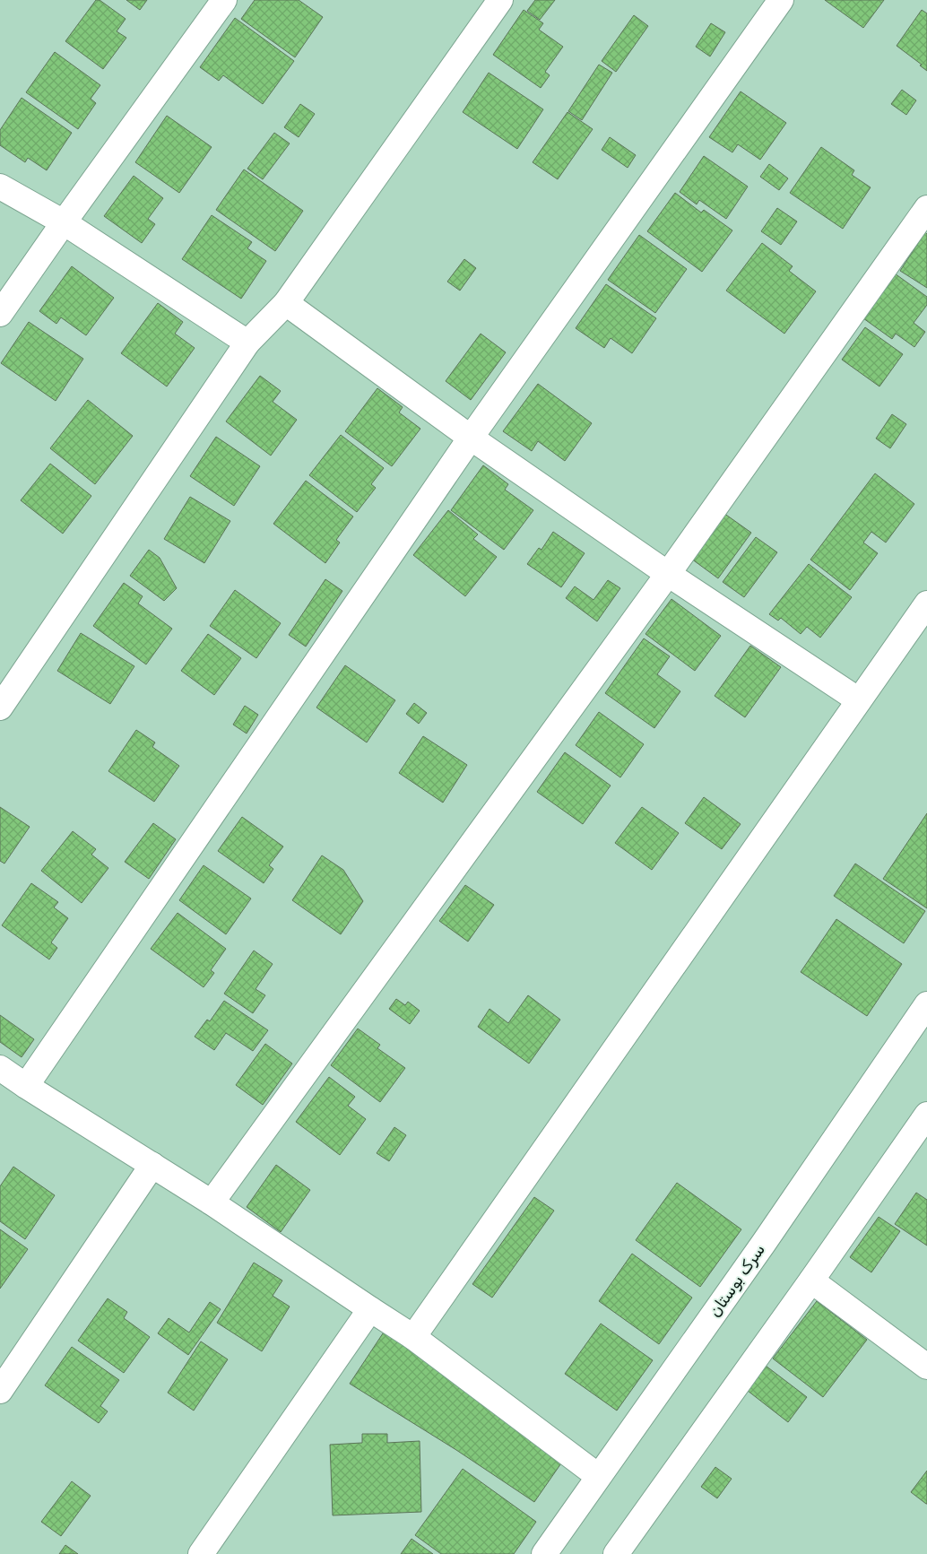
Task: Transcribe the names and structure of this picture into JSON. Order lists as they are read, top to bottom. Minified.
{"streets":{"street":["سرک بوستان"]}}
